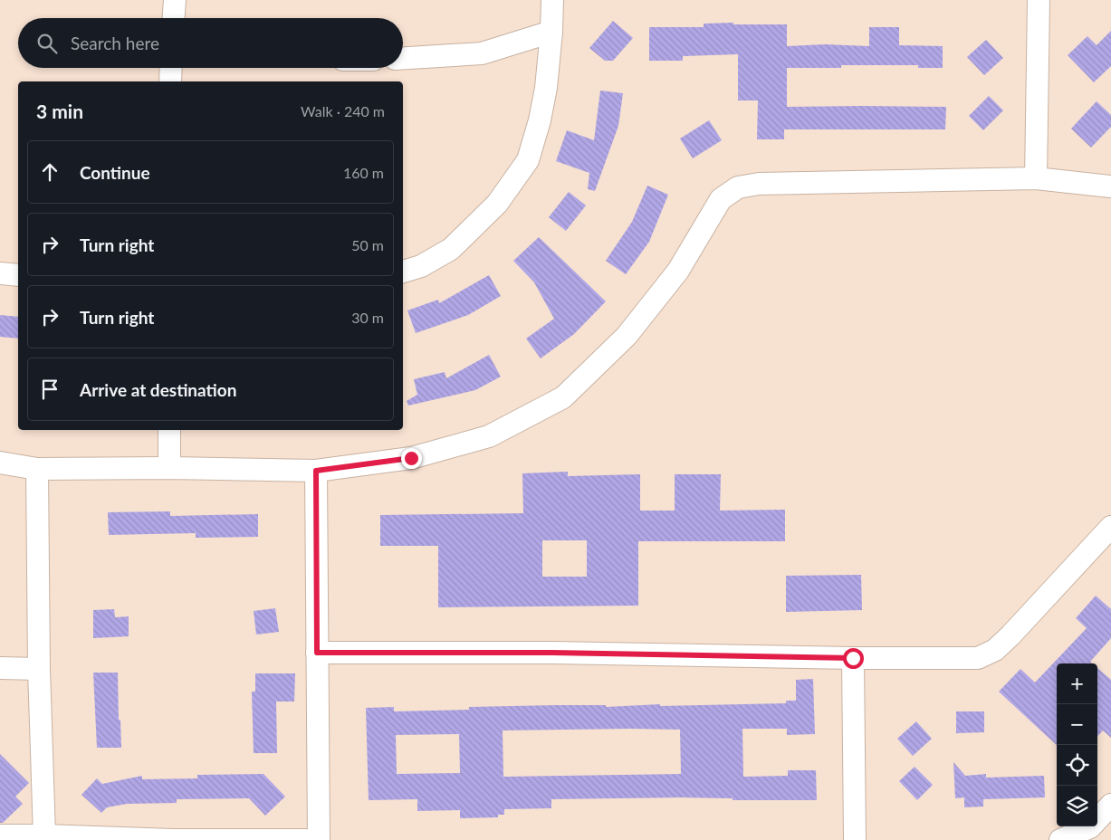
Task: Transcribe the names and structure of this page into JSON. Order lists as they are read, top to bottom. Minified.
{"page":{"search":"Search here","heading":["3 min","Walk · 240 m"],"list":[["Continue","160 m"],["Turn right","50 m"],["Turn right","30 m"],"Arrive at destination"],"map_buttons":["+","−"]}}
